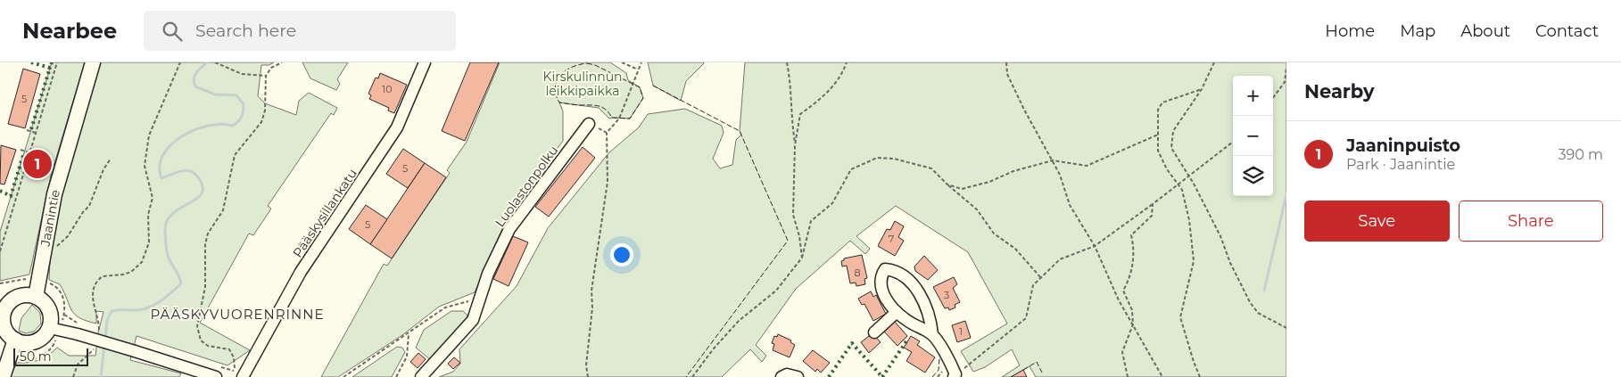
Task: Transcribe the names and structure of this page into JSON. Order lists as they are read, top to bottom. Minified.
{"streets":{"main road":["Jaanintie"],"street":["Luolastonpolku","Pääskysillankatu"]},"districts":["PÄÄSKYVUORENRINNE"],"parks":["Kirskulinnun leikkipaikka"],"house_numbers":["10","5","5","5","7","8","3","1"],"scale_bar":"50 m","page":{"header":"Nearbee","search":"Search here","nav":["Home","Map","About","Contact"],"heading":"Nearby","map_buttons":["+","−"],"list":[{"mark":"1","name":"Jaaninpuisto","note":"Park · Jaanintie","value":"390 m"}],"pins":"1","buttons":["Save","Share"],"scale":"50 m"}}
